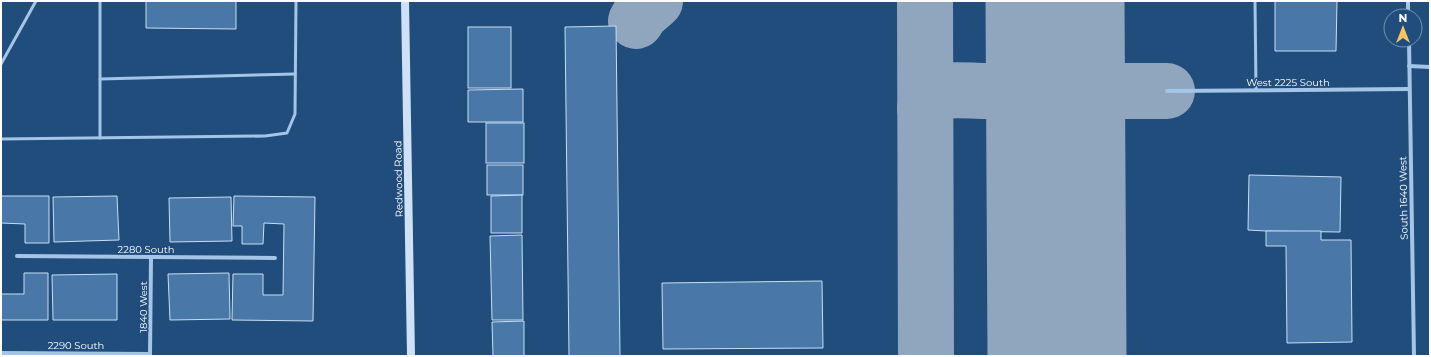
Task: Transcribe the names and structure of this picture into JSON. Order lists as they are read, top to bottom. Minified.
{"streets":{"main road":["Redwood Road"],"street":["West 2225 South","South 1640 West","2280 South","1840 West","2290 South"]},"crossings":[["West 2225 South","South 1640 West"],["2280 South","1840 West"],["1840 West","2290 South"]],"north":"top"}
